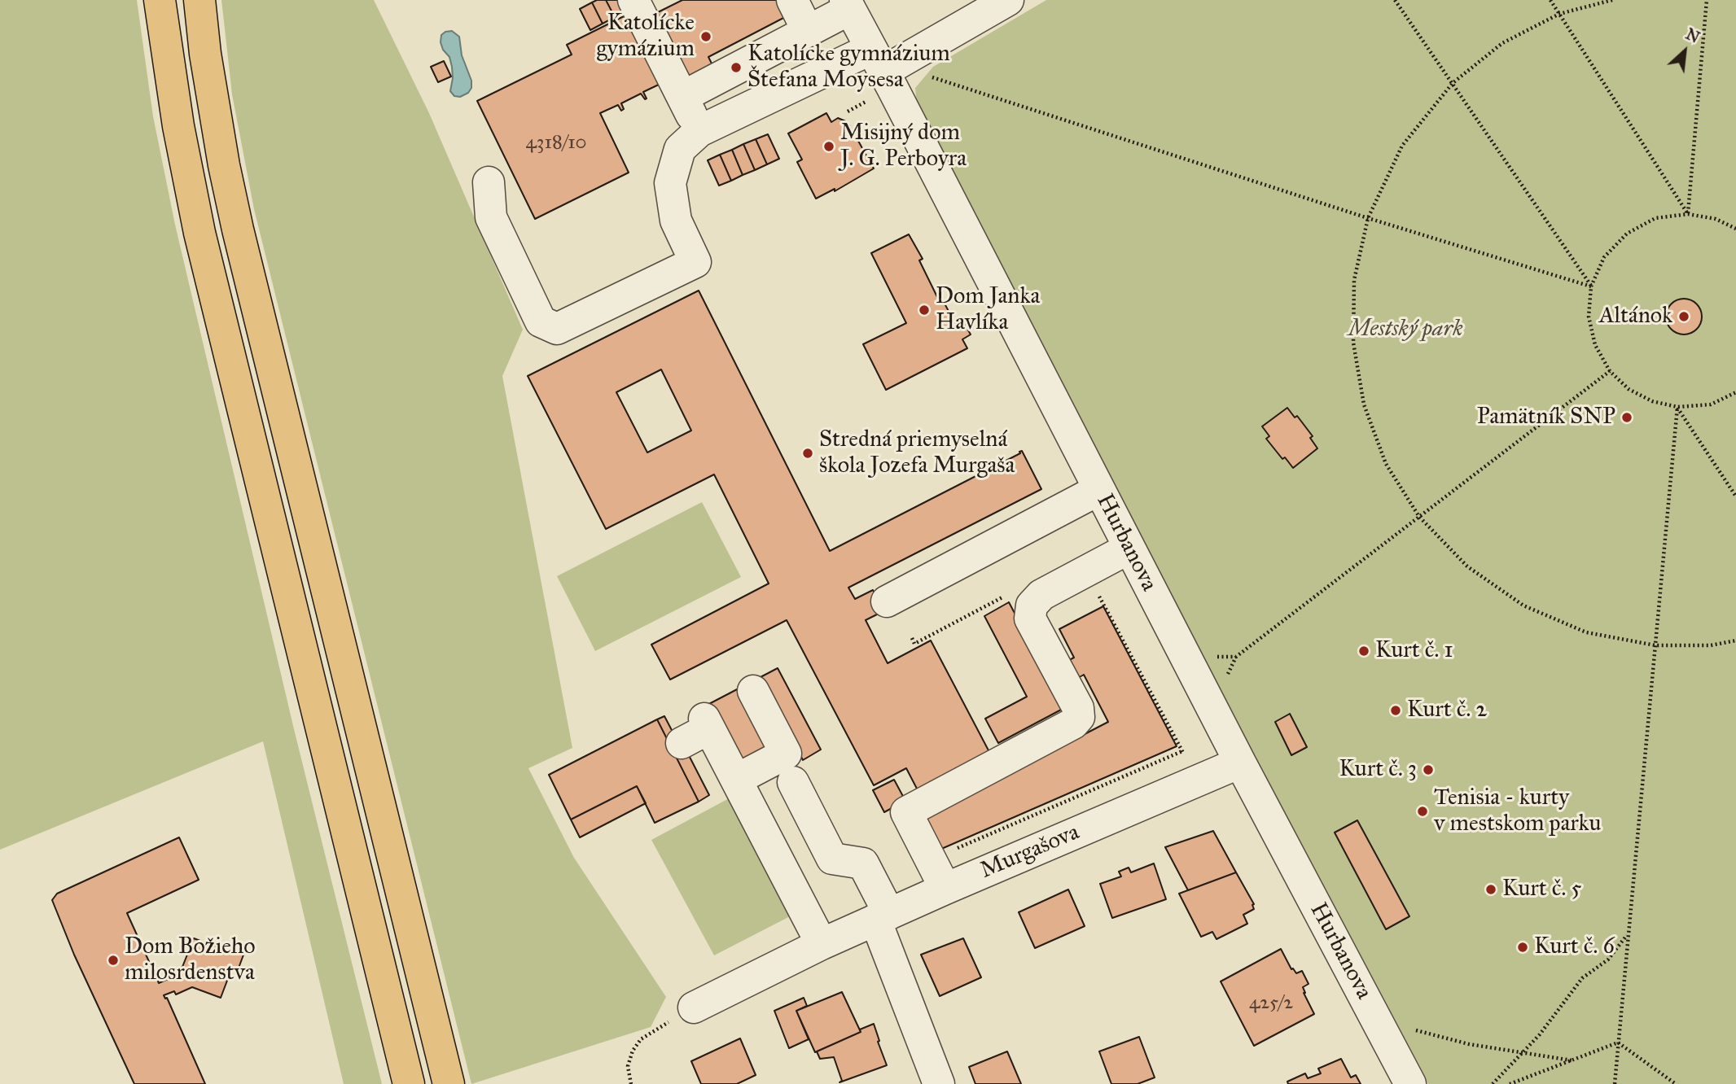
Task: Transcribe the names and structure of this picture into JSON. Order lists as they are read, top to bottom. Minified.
{"streets":{"street":["Hurbanova","Murgašova"]},"crossings":[["Hurbanova","Murgašova"]],"parks":["Mestský park"],"places":["Katolícke gymázium","Katolícke gymnázium Štefana Moysesa","Misijný dom J. G. Perboyra","Dom Janka Havlíka","Altánok","Pamätník SNP","Stredná priemyselná škola Jozefa Murgaša","Kurt č. 1","Kurt č. 2","Kurt č. 3","Tenisia - kurty v mestskom parku","Kurt č. 5","Kurt č. 6","Dom Božieho milosrdenstva"],"house_numbers":["4318/10","425/2"],"north":"top right"}
